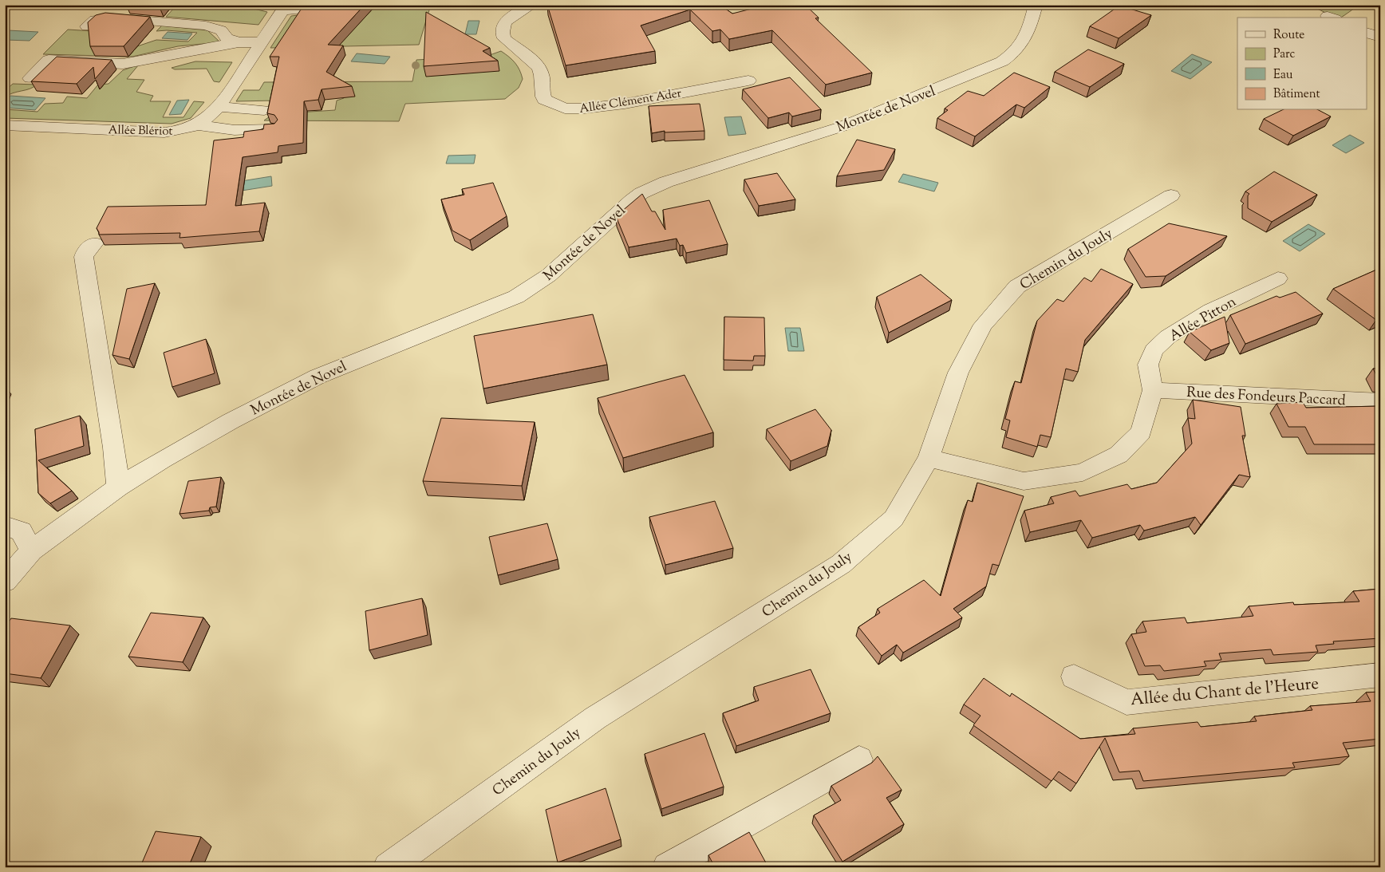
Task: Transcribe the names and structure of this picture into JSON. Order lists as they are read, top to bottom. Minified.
{"streets":{"street":["Allée Clément Ader","Montée de Novel","Allée Blériot","Chemin du Jouly","Allée Pitton","Rue des Fondeurs Paccard","Allée du Chant de l'Heure"]},"crossings":[["Chemin du Jouly","Allée Pitton"],["Allée Pitton","Rue des Fondeurs Paccard"]],"legend":["Route","Parc","Eau","Bâtiment"]}
